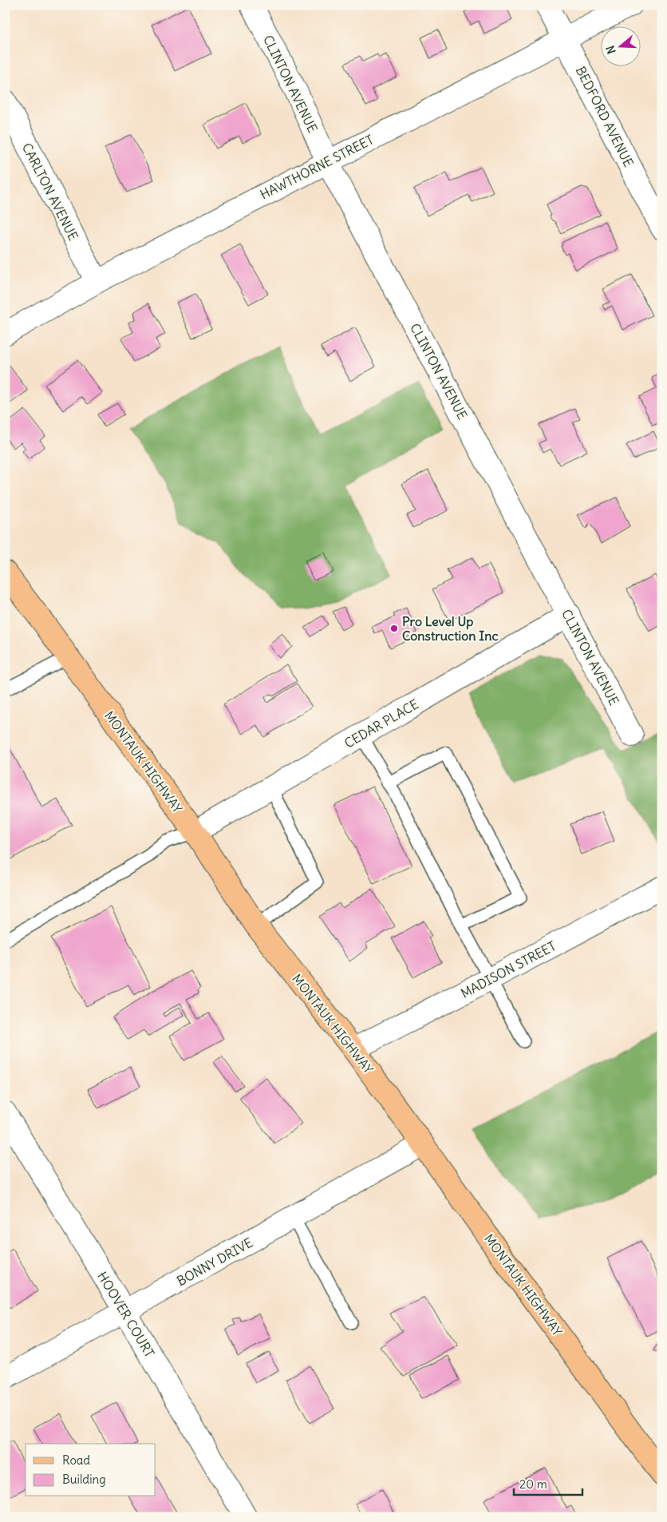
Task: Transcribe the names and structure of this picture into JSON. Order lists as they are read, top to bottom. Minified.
{"streets":{"main road":["MONTAUK HIGHWAY"],"street":["CLINTON AVENUE","BEDFORD AVENUE","HAWTHORNE STREET","CARLTON AVENUE","CEDAR PLACE","MADISON STREET","BONNY DRIVE","HOOVER COURT"]},"crossings":[["CLINTON AVENUE","HAWTHORNE STREET"],["CLINTON AVENUE","CEDAR PLACE"],["BEDFORD AVENUE","HAWTHORNE STREET"],["HAWTHORNE STREET","CARLTON AVENUE"],["CEDAR PLACE","MONTAUK HIGHWAY"],["MONTAUK HIGHWAY","MADISON STREET"],["MONTAUK HIGHWAY","BONNY DRIVE"],["BONNY DRIVE","HOOVER COURT"]],"places":["Pro Level Up Construction Inc"],"legend":["Road","Building"],"scale_bar":"20 m","north":"left"}
